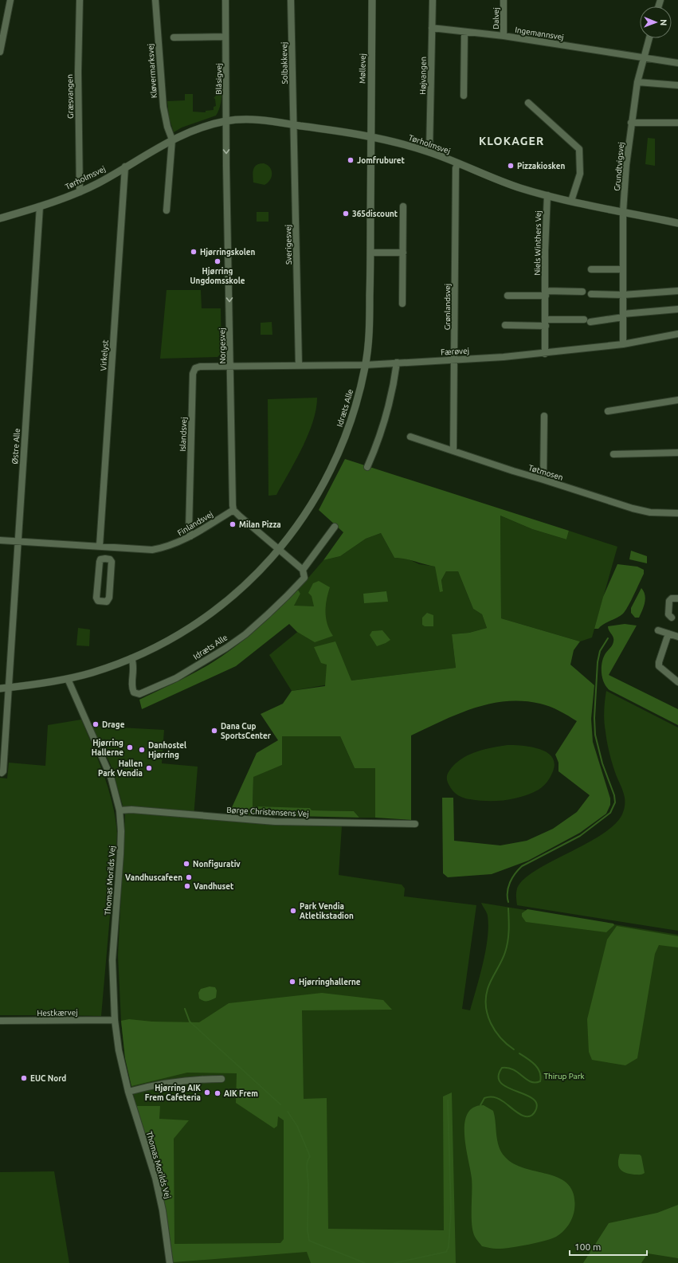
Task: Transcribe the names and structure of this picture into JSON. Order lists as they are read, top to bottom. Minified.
{"streets":{"street":["Dalvej","Ingemannsvej","Solbakkevej","Møllevej","Kløvermarksvej","Højvangen","Blåsigvej","Græsvangen","Tørholmsvej","Grundtvigsvej","Niels Winthers Vej","Sverigesvej","Grønlandsvej","Norgesvej","Færøvej","Virkelyst","Idræts Alle","Islandsvej","Østre Alle","Tøtmosen","Finlandsvej","Børge Christensens Vej","Thomas Morilds Vej","Hestkærvej"]},"crossings":[["Dalvej","Ingemannsvej"],["Ingemannsvej","Højvangen"],["Ingemannsvej","Grundtvigsvej"],["Solbakkevej","Tørholmsvej"],["Solbakkevej","Sverigesvej"],["Møllevej","Tørholmsvej"],["Møllevej","Idræts Alle"],["Kløvermarksvej","Tørholmsvej"],["Højvangen","Tørholmsvej"],["Blåsigvej","Tørholmsvej"],["Blåsigvej","Norgesvej"],["Græsvangen","Tørholmsvej"],["Tørholmsvej","Grundtvigsvej"],["Tørholmsvej","Niels Winthers Vej"],["Tørholmsvej","Sverigesvej"],["Tørholmsvej","Grønlandsvej"],["Tørholmsvej","Norgesvej"],["Tørholmsvej","Virkelyst"],["Tørholmsvej","Idræts Alle"],["Tørholmsvej","Østre Alle"],["Grundtvigsvej","Færøvej"],["Niels Winthers Vej","Færøvej"],["Sverigesvej","Færøvej"],["Grønlandsvej","Færøvej"],["Grønlandsvej","Tøtmosen"],["Norgesvej","Færøvej"],["Norgesvej","Islandsvej"],["Norgesvej","Finlandsvej"],["Færøvej","Idræts Alle"],["Færøvej","Islandsvej"],["Virkelyst","Finlandsvej"],["Idræts Alle","Østre Alle"],["Idræts Alle","Thomas Morilds Vej"],["Islandsvej","Finlandsvej"],["Østre Alle","Finlandsvej"],["Børge Christensens Vej","Thomas Morilds Vej"],["Thomas Morilds Vej","Hestkærvej"]],"one_way":["Norgesvej"],"districts":["KLOKAGER"],"parks":["Thirup Park"],"places":["Jomfruburet","Pizzakiosken","365discount","Hjørringskolen","Hjørring Ungdomsskole","Milan Pizza","Drage","Dana Cup SportsCenter","Hjørring Hallerne","Danhostel Hjørring","Hallen Park Vendia","Nonfigurativ","Vandhuscafeen","Vandhuset","Park Vendia Atletikstadion","Hjørringhallerne","EUC Nord","Hjørring AIK Frem Cafeteria","AIK Frem"],"scale_bar":"100 m","north":"right"}
